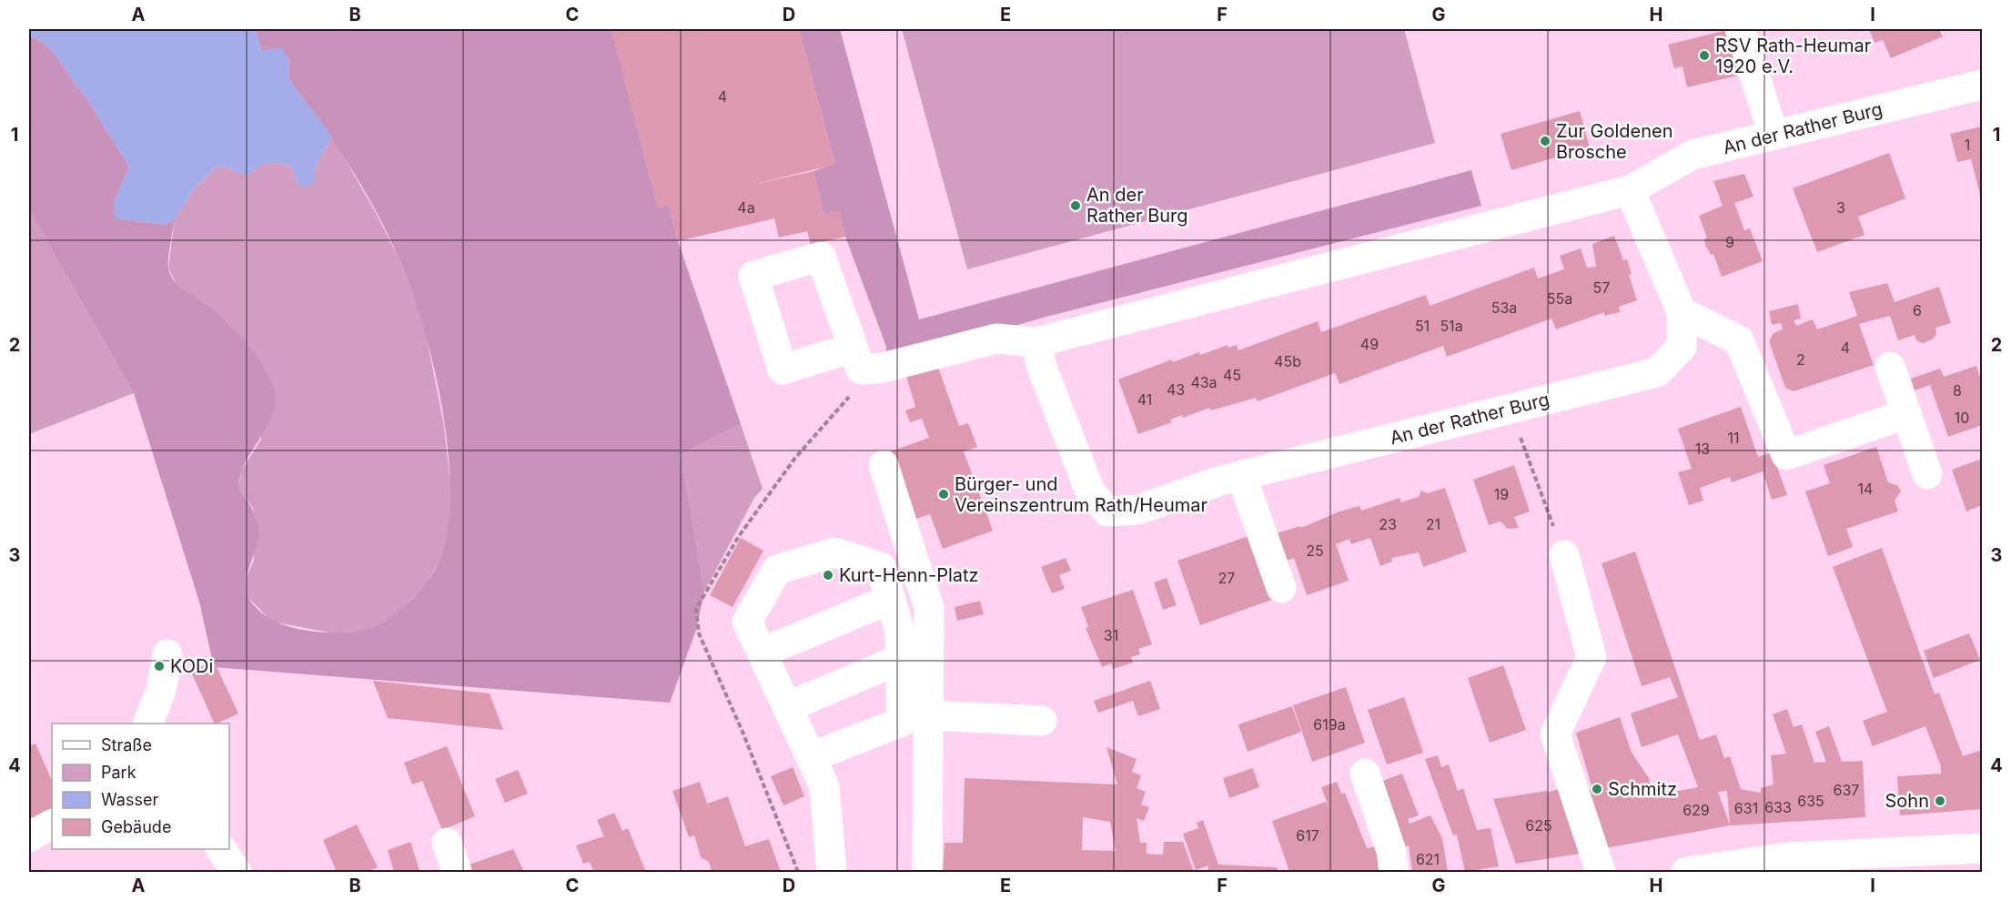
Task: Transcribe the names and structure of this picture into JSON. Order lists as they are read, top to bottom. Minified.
{"streets":{"street":["An der Rather Burg"]},"places":["RSV Rath-Heumar 1920 e.V.","Zur Goldenen Brosche","An der Rather Burg","Bürger- und Vereinszentrum Rath/Heumar","Kurt-Henn-Platz","KODi","Schmitz","Sohn"],"house_numbers":["4","1","4a","3","9","57","55a","53a","6","51","51a","49","4","2","45b","45","43a","43","8","41","10","11","13","14","19","23","21","25","27","31","619a","637","635","633","631","629","625","617","621"],"legend":["Straße","Park","Wasser","Gebäude"],"grid":{"columns":["A","B","C","D","E","F","G","H","I"],"rows":["1","2","3","4"]}}
